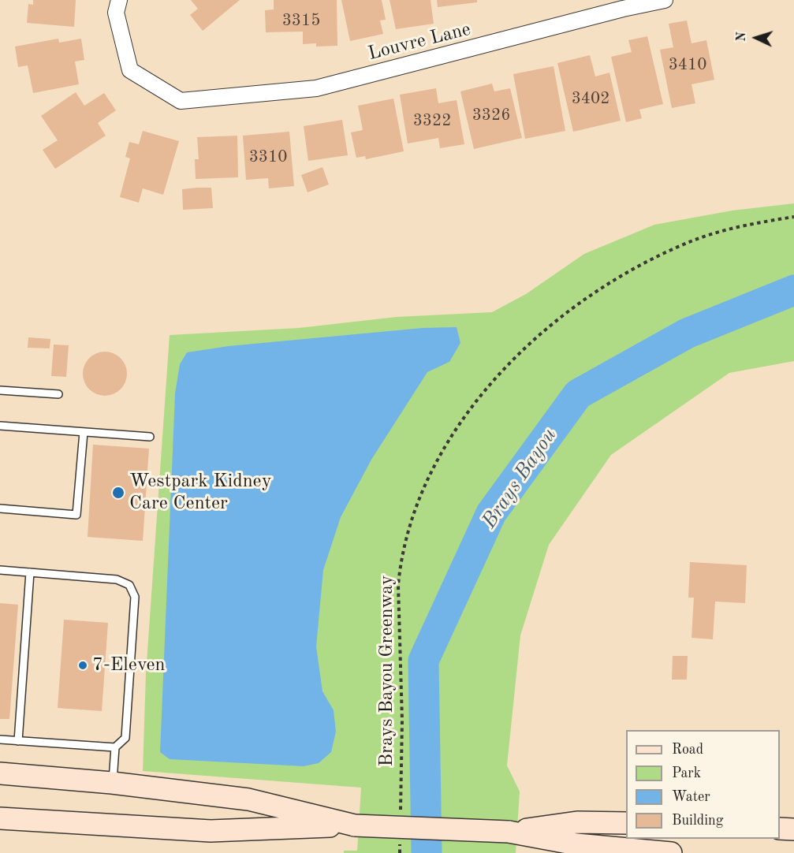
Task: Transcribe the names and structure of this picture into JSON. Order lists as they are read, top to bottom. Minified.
{"streets":{"street":["Louvre Lane"],"path":["Brays Bayou Greenway"]},"water":["Brays Bayou"],"places":["Westpark Kidney Care Center","7-Eleven"],"house_numbers":["3315","3410","3402","3326","3322","3310"],"legend":["Road","Park","Water","Building"],"north":"left"}
